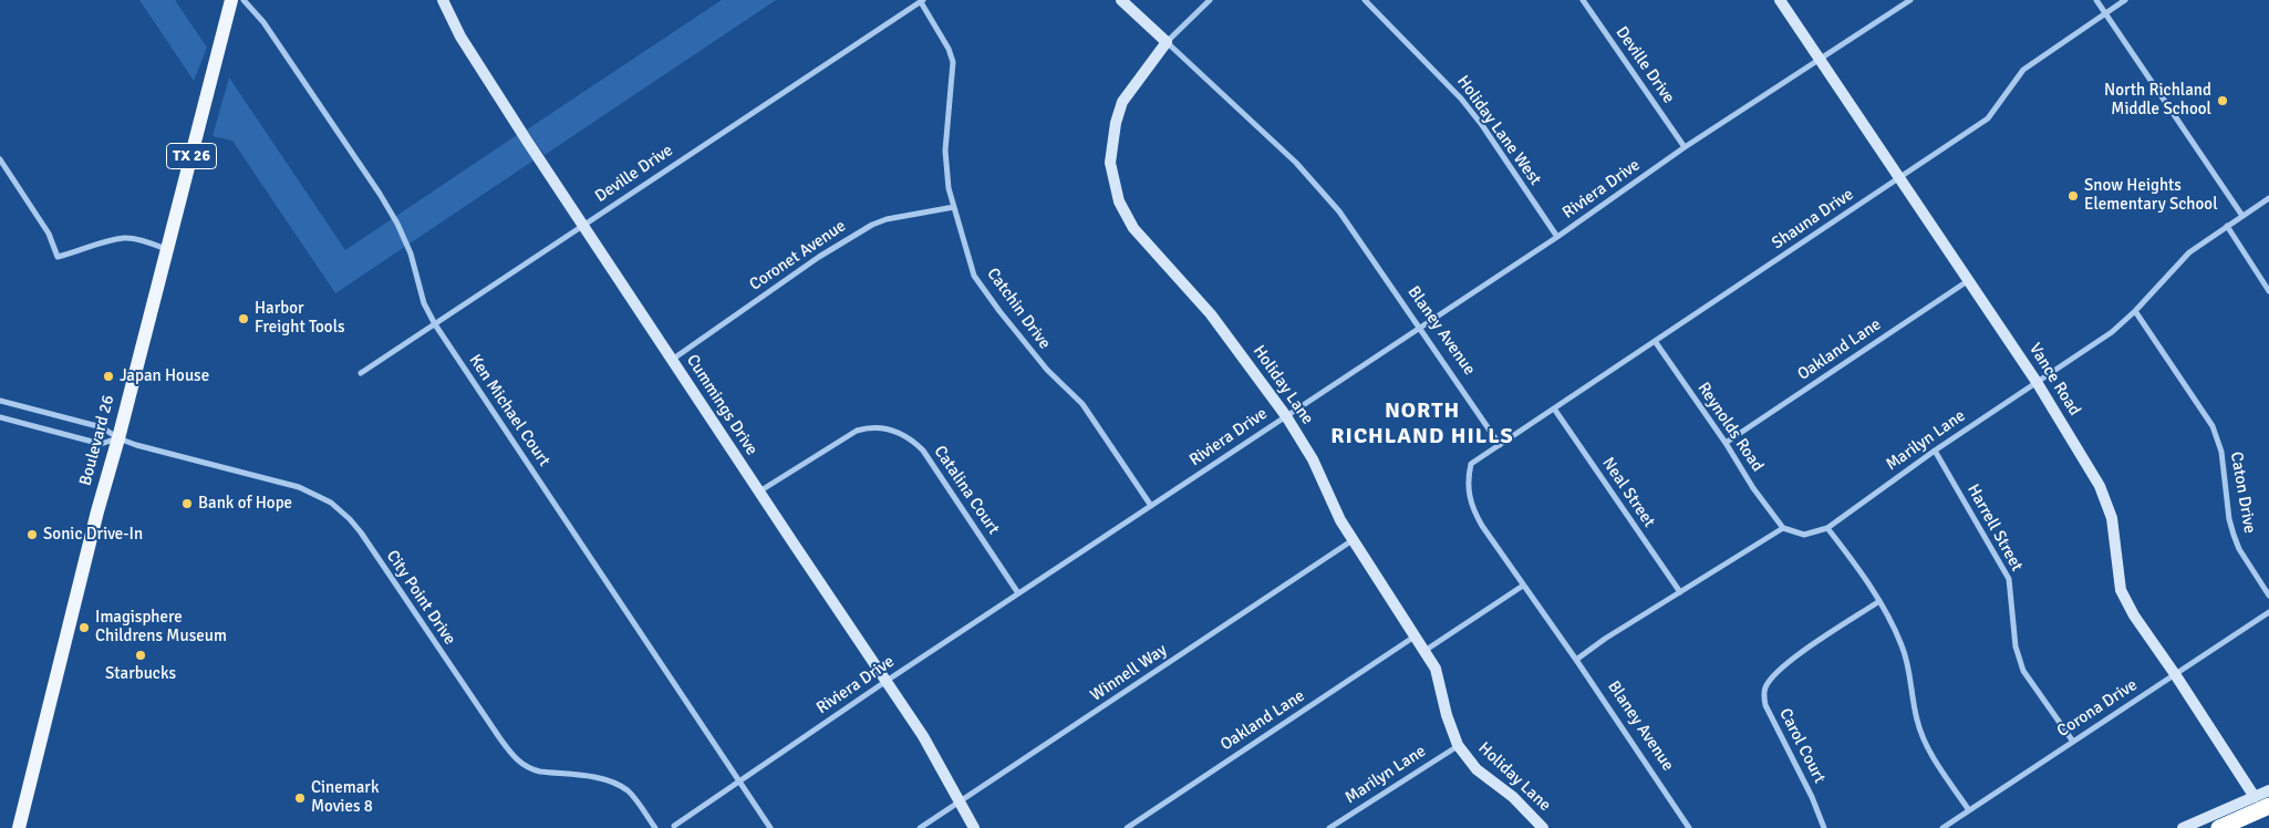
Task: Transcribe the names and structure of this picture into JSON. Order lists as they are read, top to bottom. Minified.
{"streets":{"main road":["TX 26","Boulevard 26"],"street":["Deville Drive","Holiday Lane West","Riviera Drive","Shauna Drive","Coronet Avenue","Catchin Drive","Blaney Avenue","Oakland Lane","Vance Road","Holiday Lane","Cummings Drive","Ken Michael Court","Reynolds Road","Marilyn Lane","Catalina Court","Neal Street","Caton Drive","Harrell Street","City Point Drive","Winnell Way","Corona Drive","Carol Court"]},"crossings":[["Deville Drive","Riviera Drive"],["Deville Drive","Catchin Drive"],["Deville Drive","Cummings Drive"],["Deville Drive","Ken Michael Court"],["Holiday Lane West","Riviera Drive"],["Riviera Drive","Catchin Drive"],["Riviera Drive","Blaney Avenue"],["Riviera Drive","Vance Road"],["Riviera Drive","Holiday Lane"],["Riviera Drive","Cummings Drive"],["Riviera Drive","Ken Michael Court"],["Riviera Drive","Catalina Court"],["Shauna Drive","Blaney Avenue"],["Shauna Drive","Vance Road"],["Shauna Drive","Reynolds Road"],["Shauna Drive","Neal Street"],["Coronet Avenue","Catchin Drive"],["Coronet Avenue","Cummings Drive"],["Blaney Avenue","Holiday Lane"],["Oakland Lane","Vance Road"],["Oakland Lane","Holiday Lane"],["Oakland Lane","Reynolds Road"],["Vance Road","Marilyn Lane"],["Vance Road","Corona Drive"],["Holiday Lane","Marilyn Lane"],["Holiday Lane","Winnell Way"],["Cummings Drive","Catalina Court"],["Cummings Drive","Winnell Way"],["Reynolds Road","Marilyn Lane"],["Boulevard 26","City Point Drive"],["Marilyn Lane","Caton Drive"],["Marilyn Lane","Harrell Street"],["Harrell Street","Corona Drive"]],"districts":["NORTH RICHLAND HILLS"],"places":["North Richland Middle School","Snow Heights Elementary School","Harbor Freight Tools","Japan House","Bank of Hope","Sonic Drive-In","Imagisphere Childrens Museum","Starbucks","Cinemark Movies 8"]}
